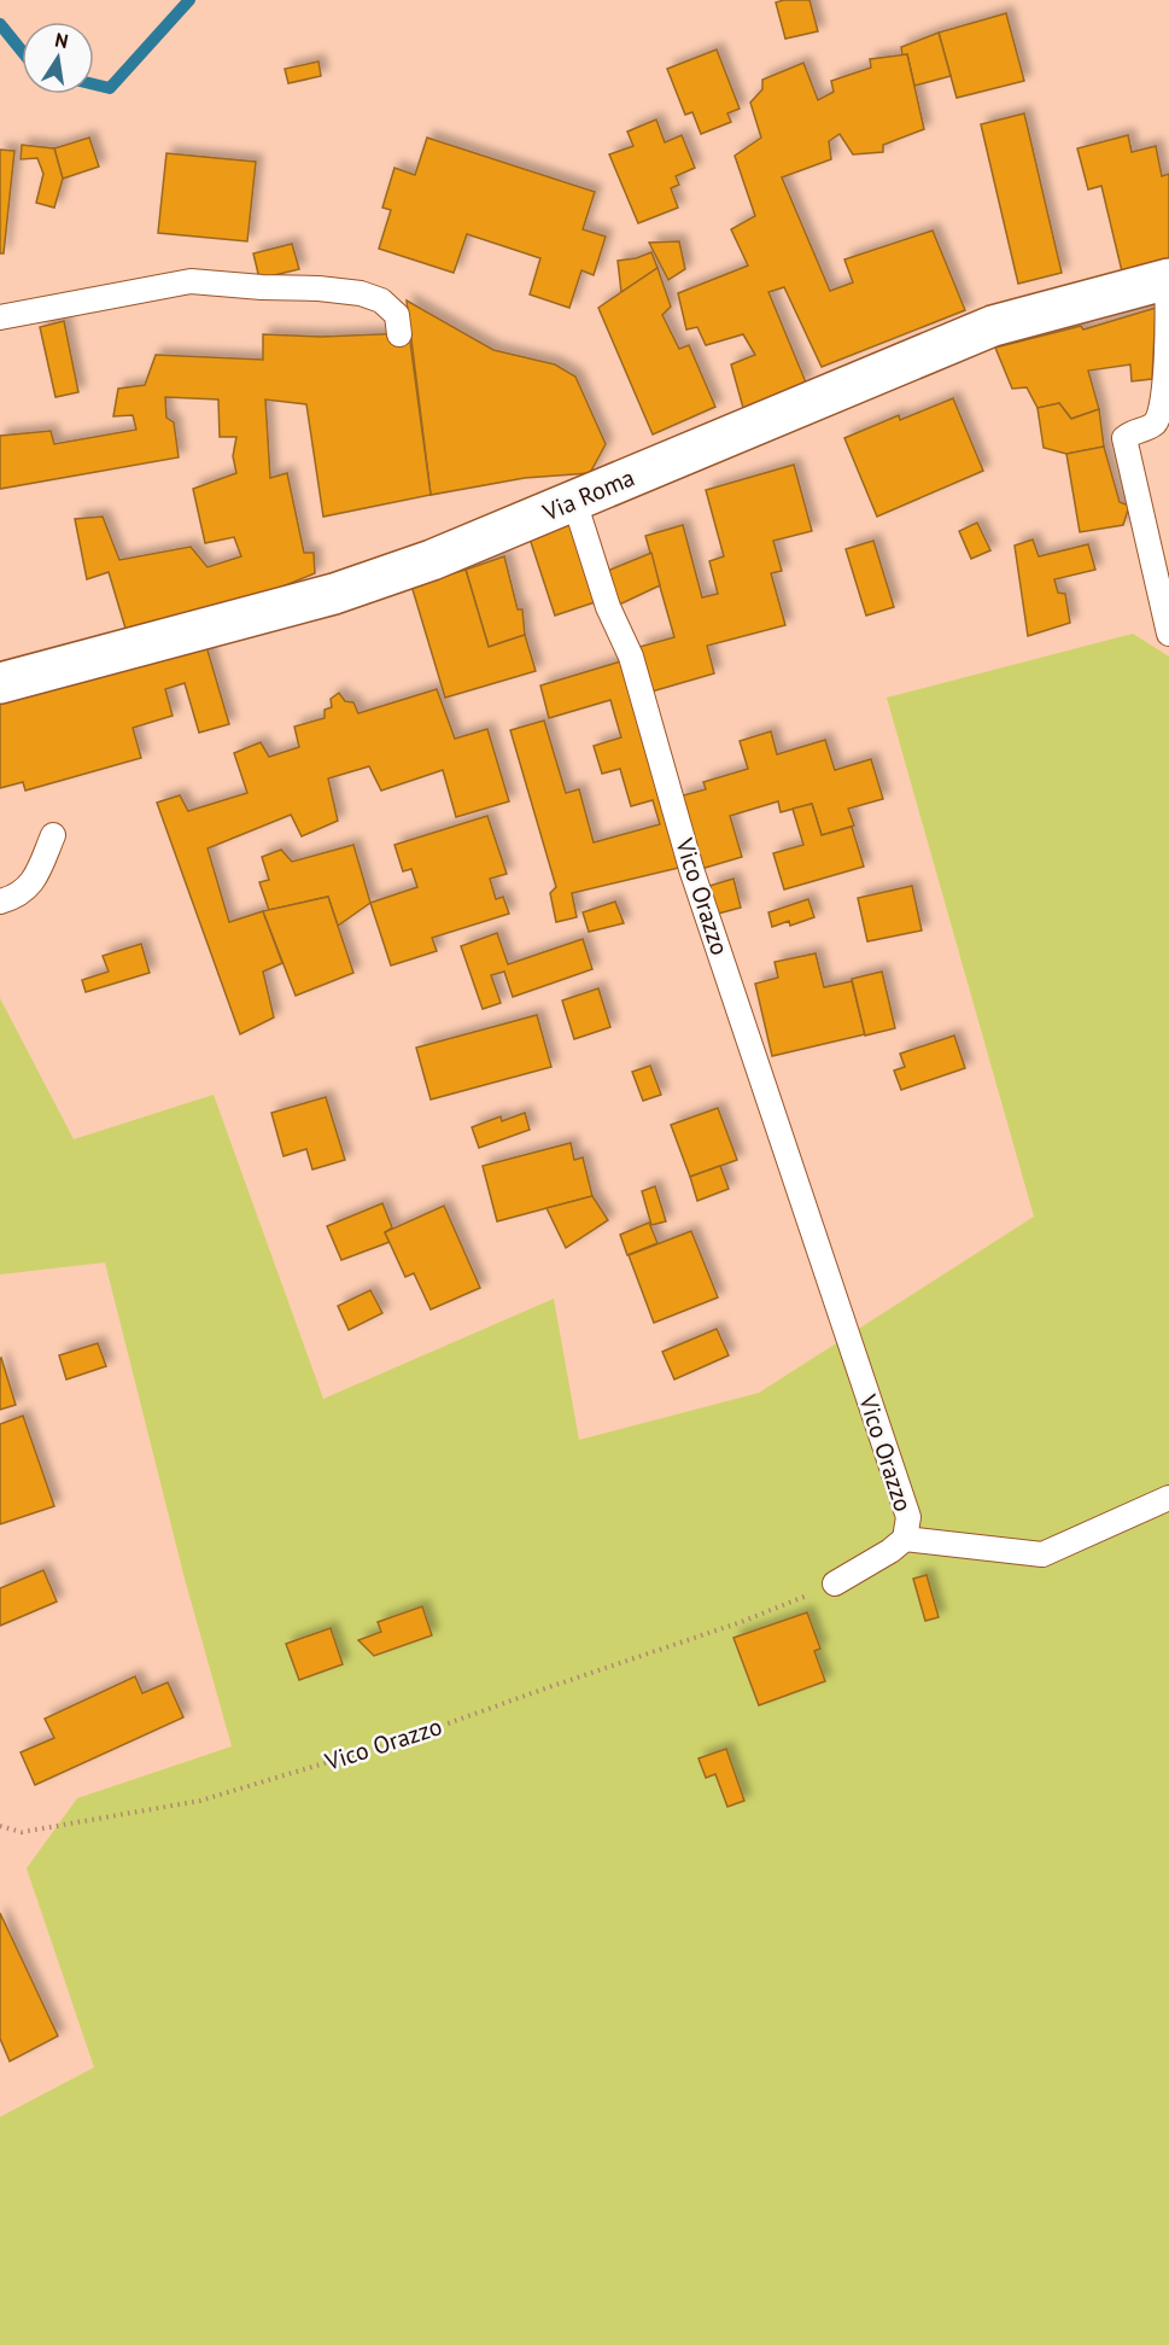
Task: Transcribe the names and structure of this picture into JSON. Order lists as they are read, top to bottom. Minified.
{"streets":{"street":["Via Roma"],"lane":["Vico Orazzo"]},"crossings":[["Via Roma","Vico Orazzo"]],"north":"top"}
